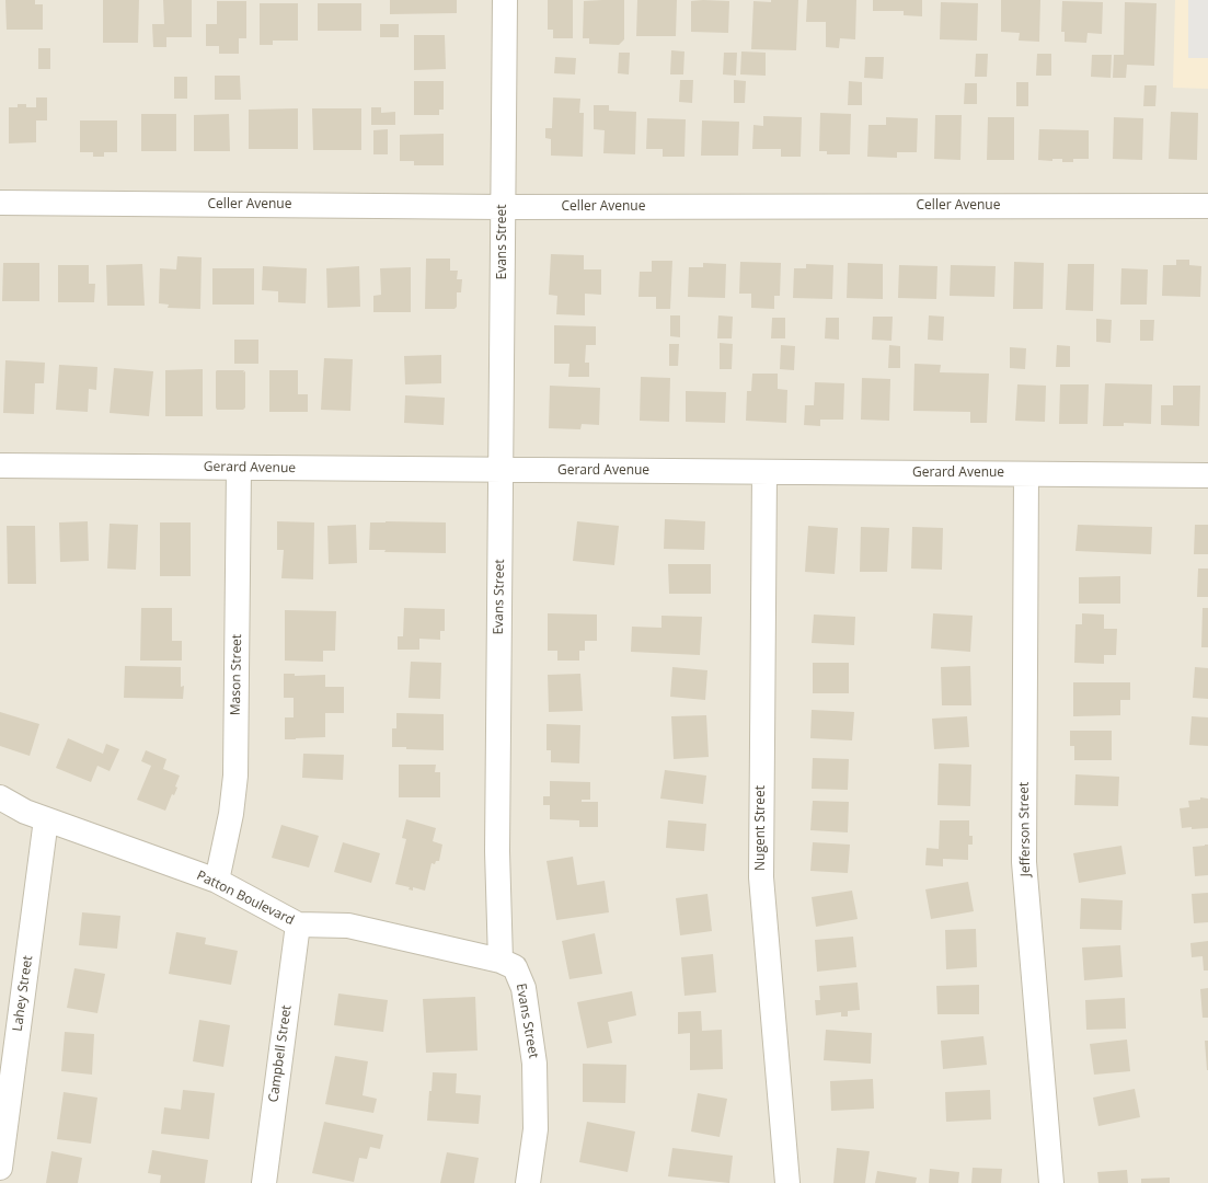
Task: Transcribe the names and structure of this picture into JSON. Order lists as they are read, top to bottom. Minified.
{"streets":{"street":["Celler Avenue","Evans Street","Gerard Avenue","Mason Street","Nugent Street","Jefferson Street","Patton Boulevard","Lahey Street","Campbell Street"]},"crossings":[["Celler Avenue","Evans Street"],["Evans Street","Gerard Avenue"],["Evans Street","Patton Boulevard"],["Gerard Avenue","Mason Street"],["Gerard Avenue","Nugent Street"],["Gerard Avenue","Jefferson Street"],["Mason Street","Patton Boulevard"],["Patton Boulevard","Lahey Street"],["Patton Boulevard","Campbell Street"]]}
